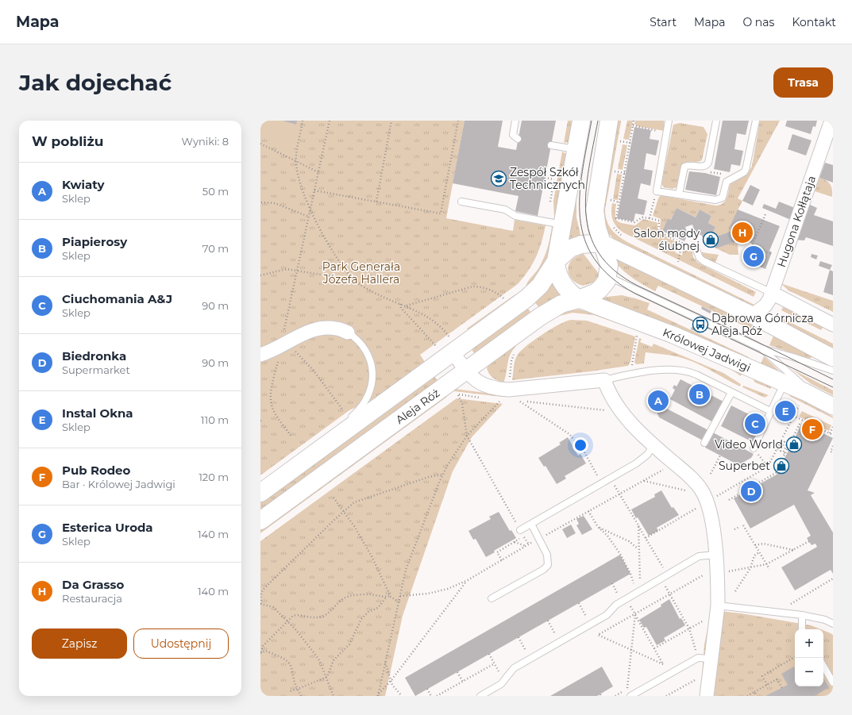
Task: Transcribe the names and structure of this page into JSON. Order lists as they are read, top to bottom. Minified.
{"streets":{"main road":["Aleja Róż"],"street":["Hugona Kołłątaja","Królowej Jadwigi"]},"crossings":[["Królowej Jadwigi","Aleja Róż"]],"parks":["Park Generała Józefa Hallera"],"places":{"school or university":["Zespół Szkół Technicznych"],"shop":["Salon mody ślubnej","Video World","Superbet"],"bus stop":["Dąbrowa Górnicza Aleja Róż"]},"page":{"header":"Mapa","nav":["Start","Mapa","O nas","Kontakt"],"buttons":["Trasa",["Zapisz","Udostępnij"]],"title":"Jak dojechać","heading":["W pobliżu","Wyniki: 8"],"list":[{"mark":"A","name":"Kwiaty","note":"Sklep","value":"50 m"},{"mark":"B","name":"Piapierosy","note":"Sklep","value":"70 m"},{"mark":"C","name":"Ciuchomania A&J","note":"Sklep","value":"90 m"},{"mark":"D","name":"Biedronka","note":"Supermarket","value":"90 m"},{"mark":"E","name":"Instal Okna","note":"Sklep","value":"110 m"},{"mark":"F","name":"Pub Rodeo","note":"Bar · Królowej Jadwigi","value":"120 m"},{"mark":"G","name":"Esterica Uroda","note":"Sklep","value":"140 m"},{"mark":"H","name":"Da Grasso","note":"Restauracja","value":"140 m"}],"pins":["H","G","B","A","E","C","F","D"],"map_buttons":["+","−"]}}
